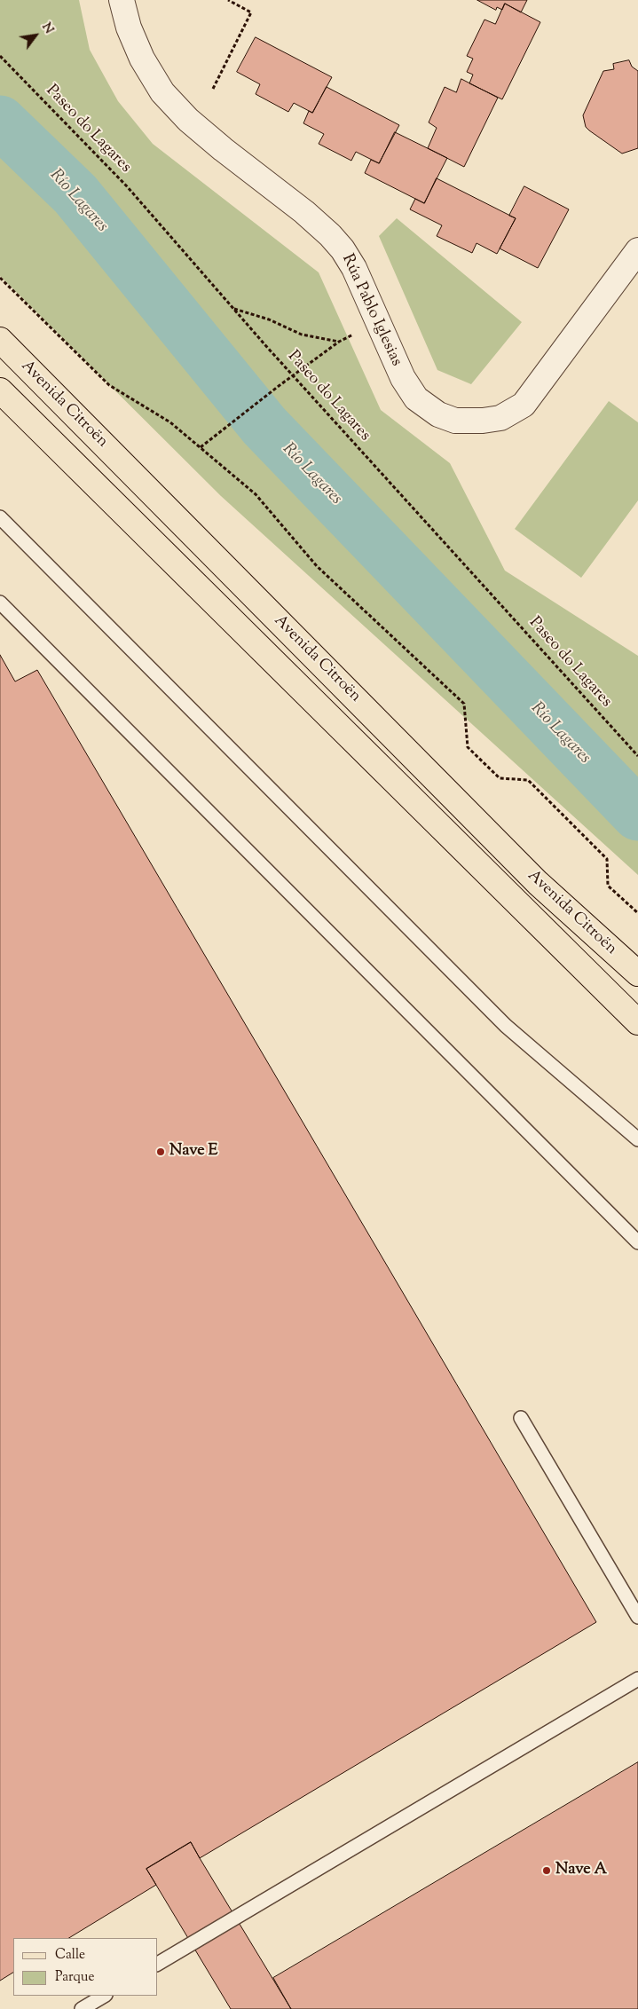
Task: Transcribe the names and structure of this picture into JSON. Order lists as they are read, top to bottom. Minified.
{"streets":{"main road":["Avenida Citroën"],"street":["Rúa Pablo Iglesias"],"path":["Paseo do Lagares"]},"water":["Río Lagares"],"places":["Nave E","Nave A"],"legend":["Calle","Parque"],"north":"top right"}
